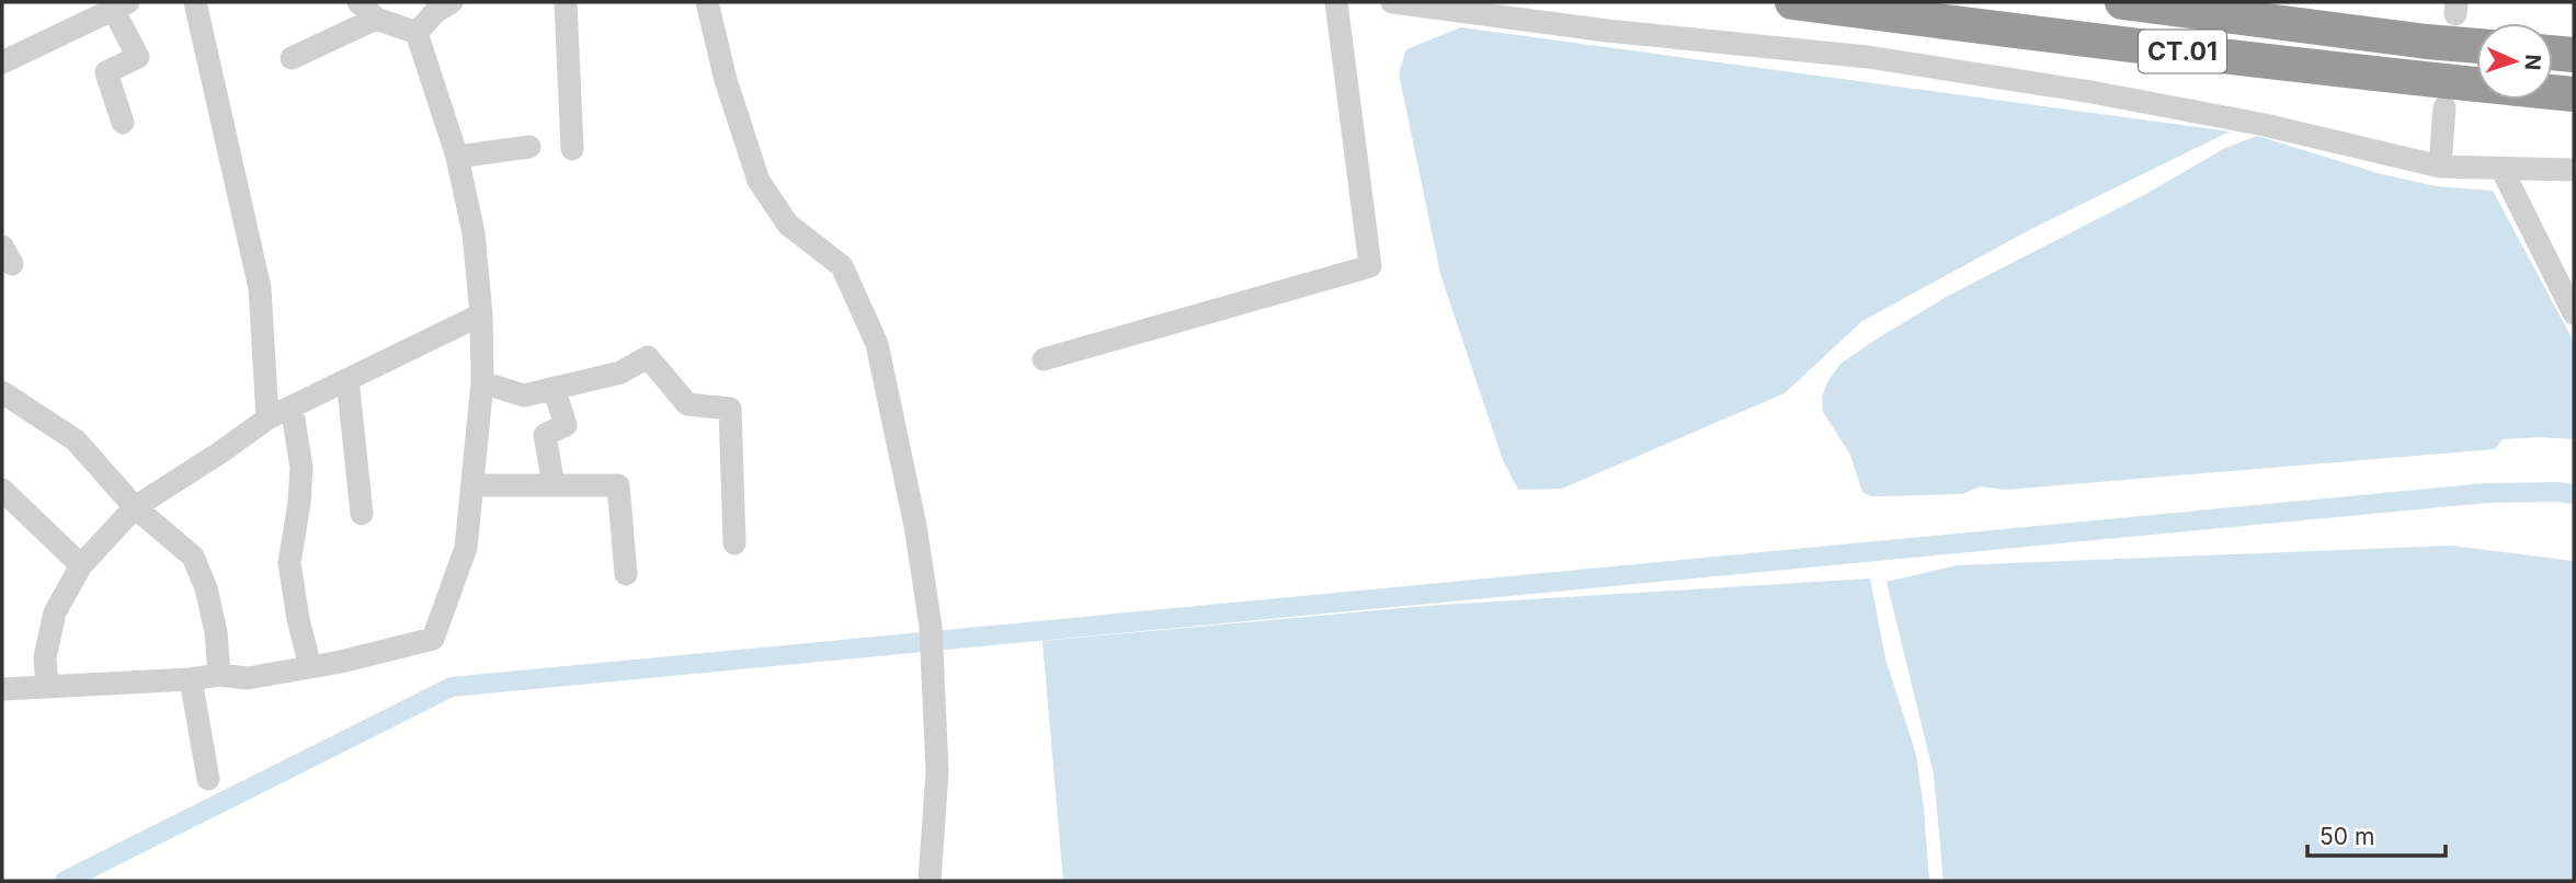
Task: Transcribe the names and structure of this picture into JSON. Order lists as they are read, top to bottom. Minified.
{"streets":{"highway":["CT.01"]},"scale_bar":"50 m","north":"right"}
